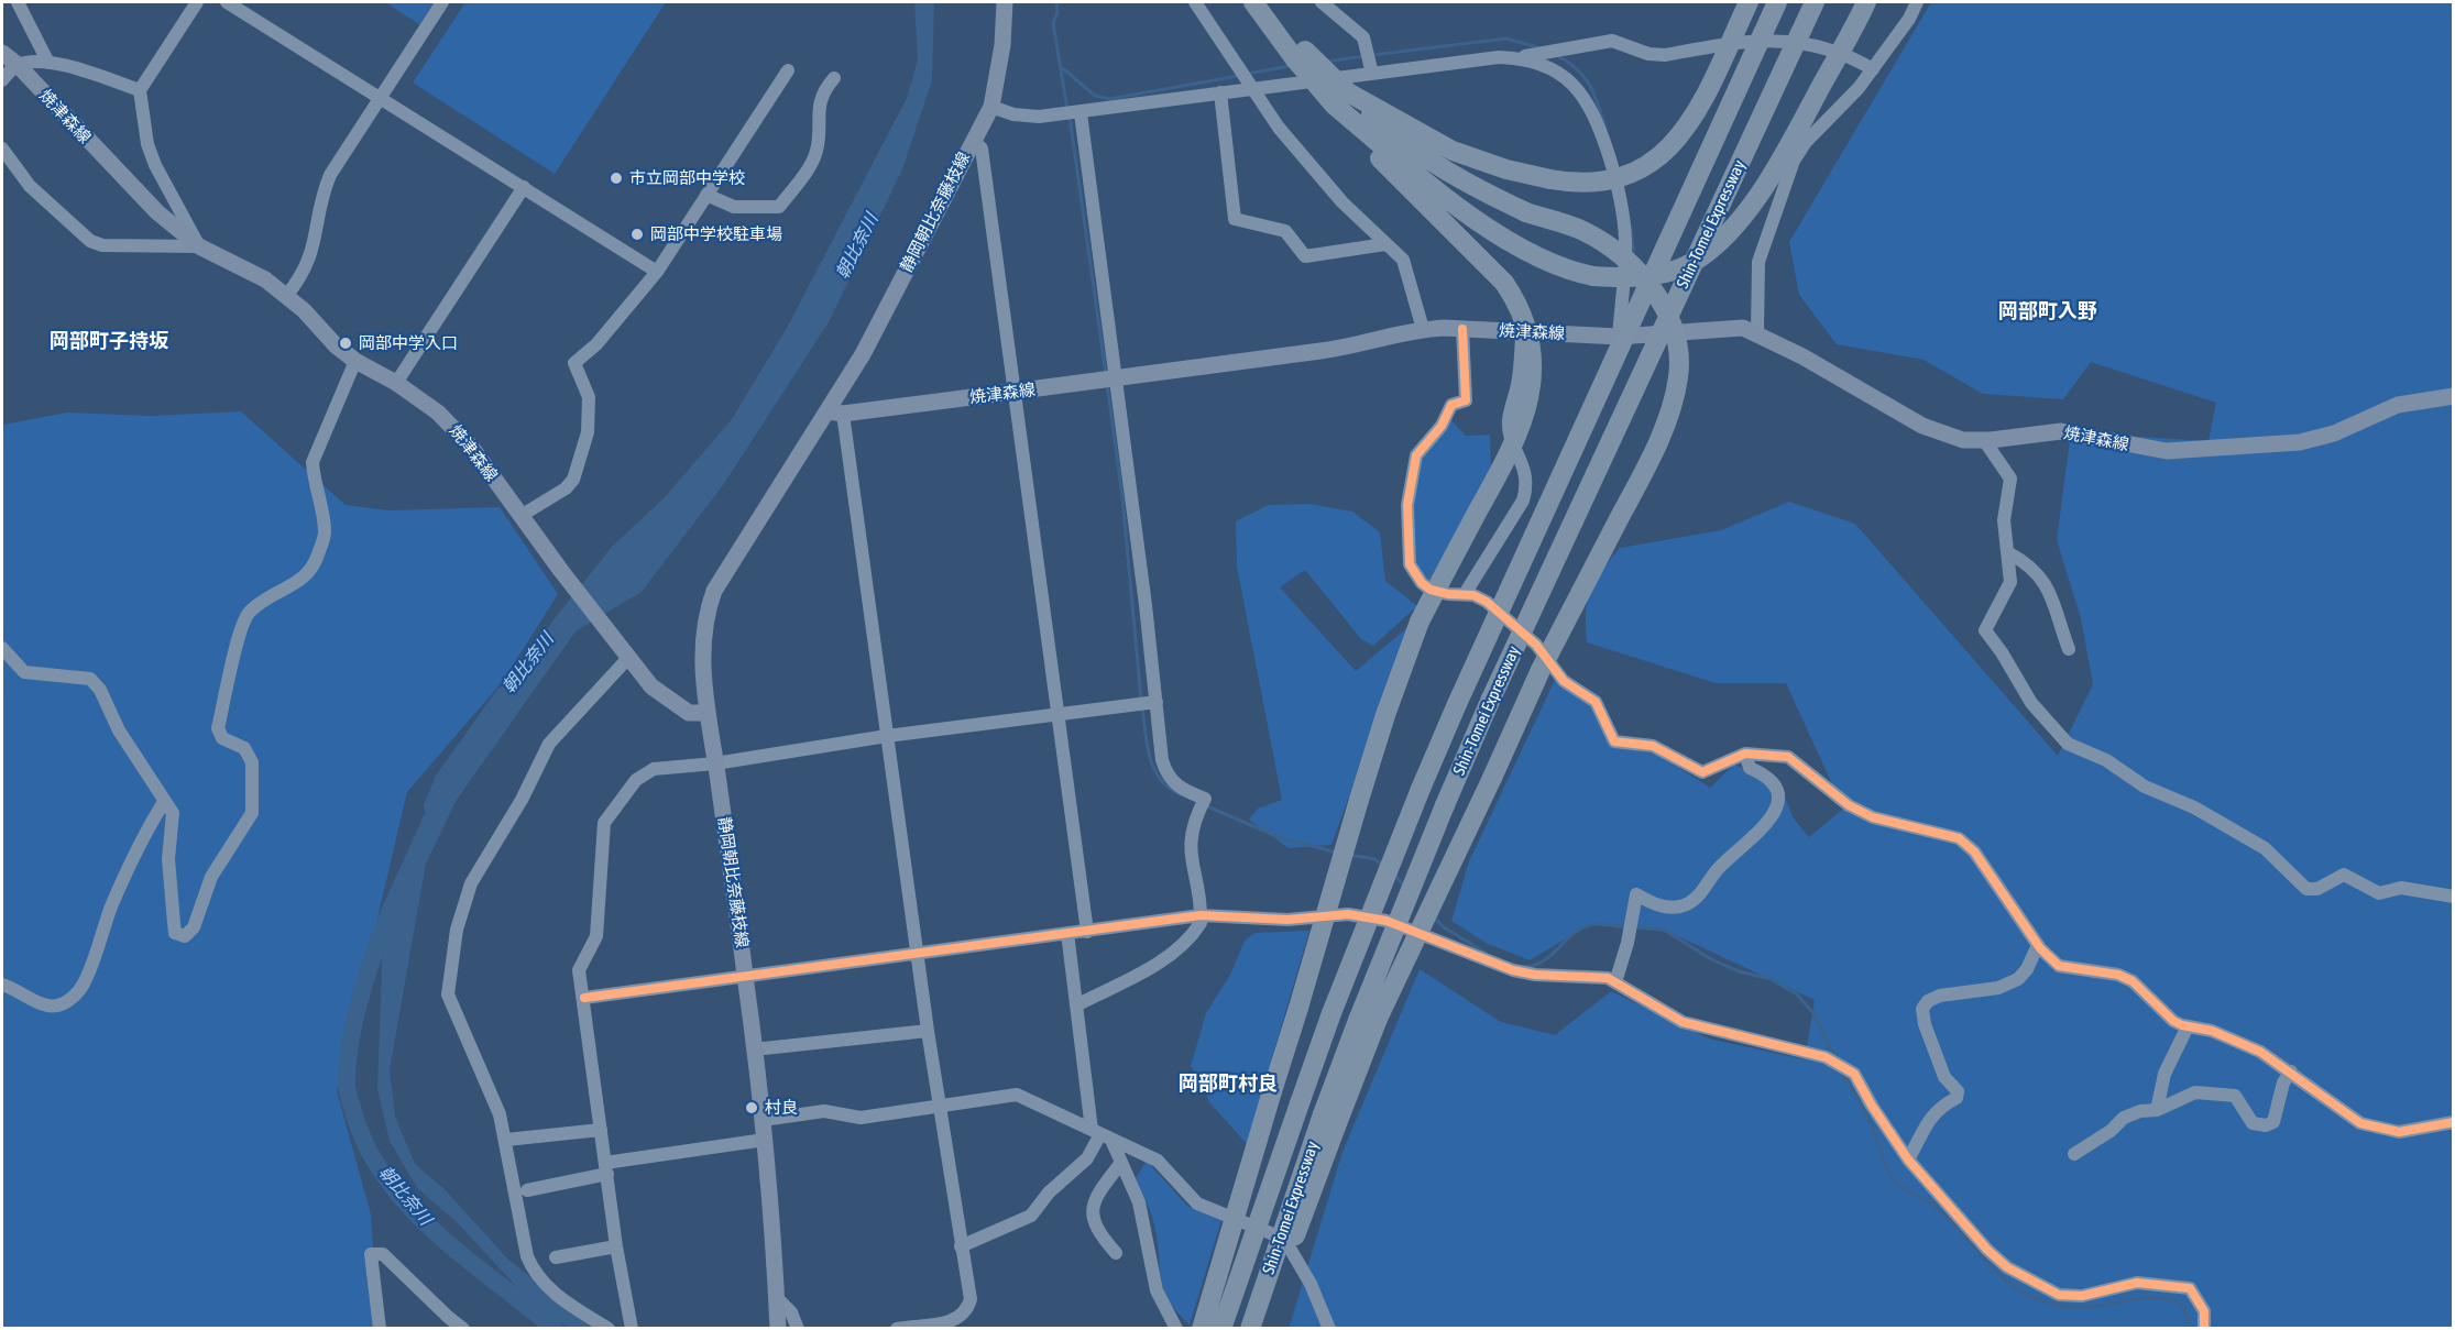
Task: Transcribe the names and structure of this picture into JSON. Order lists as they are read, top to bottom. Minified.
{"streets":{"highway":["Shin-Tomei Expressway"],"main road":["焼津森線","静岡朝比奈藤枝線"]},"crossings":[["焼津森線","静岡朝比奈藤枝線"]],"districts":["岡部町入野","岡部町子持坂","岡部町村良"],"water":["朝比奈川"],"places":["市立岡部中学校","岡部中学校駐車場","岡部中学入口","村良"]}
